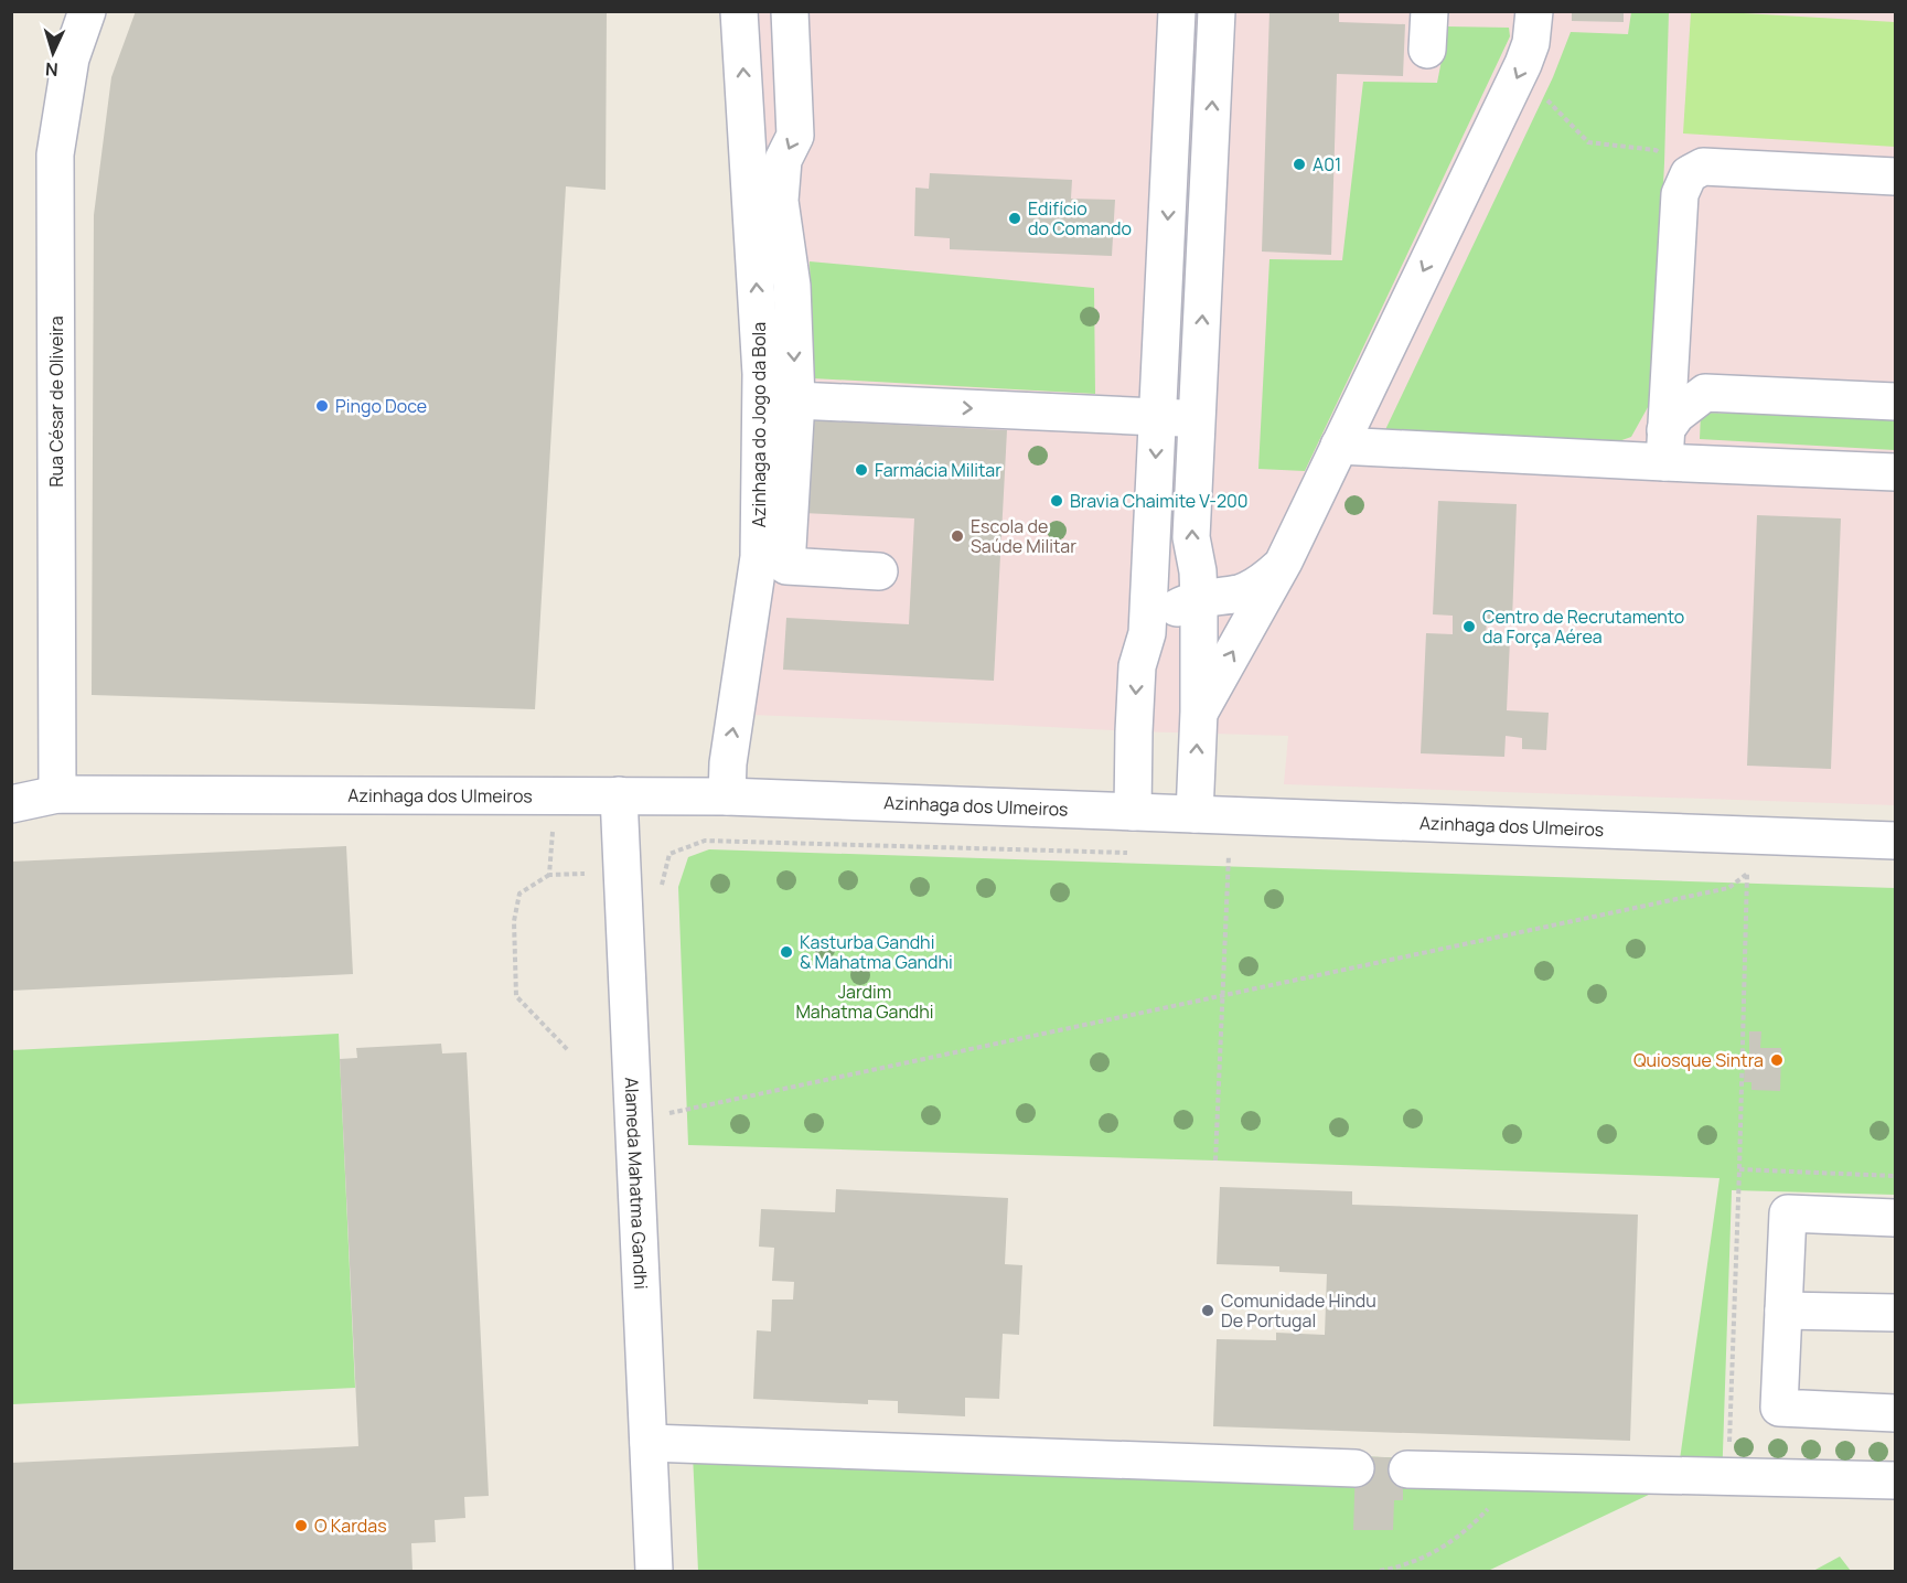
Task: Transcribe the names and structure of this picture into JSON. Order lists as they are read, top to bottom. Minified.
{"streets":{"street":["Rua César de Oliveira","Azinhaga do Jogo da Bola","Azinhaga dos Ulmeiros","Alameda Mahatma Gandhi"]},"crossings":[["Rua César de Oliveira","Azinhaga dos Ulmeiros"],["Azinhaga do Jogo da Bola","Azinhaga dos Ulmeiros"],["Azinhaga dos Ulmeiros","Alameda Mahatma Gandhi"]],"parks":["Jardim Mahatma Gandhi"],"places":["A01","Edifício do Comando","Pingo Doce","Farmácia Militar","Bravia Chaimite V-200","Escola de Saúde Militar","Centro de Recrutamento da Força Aérea","Kasturba Gandhi & Mahatma Gandhi","Quiosque Sintra","Comunidade Hindu De Portugal","O Kardas"],"north":"bottom"}
